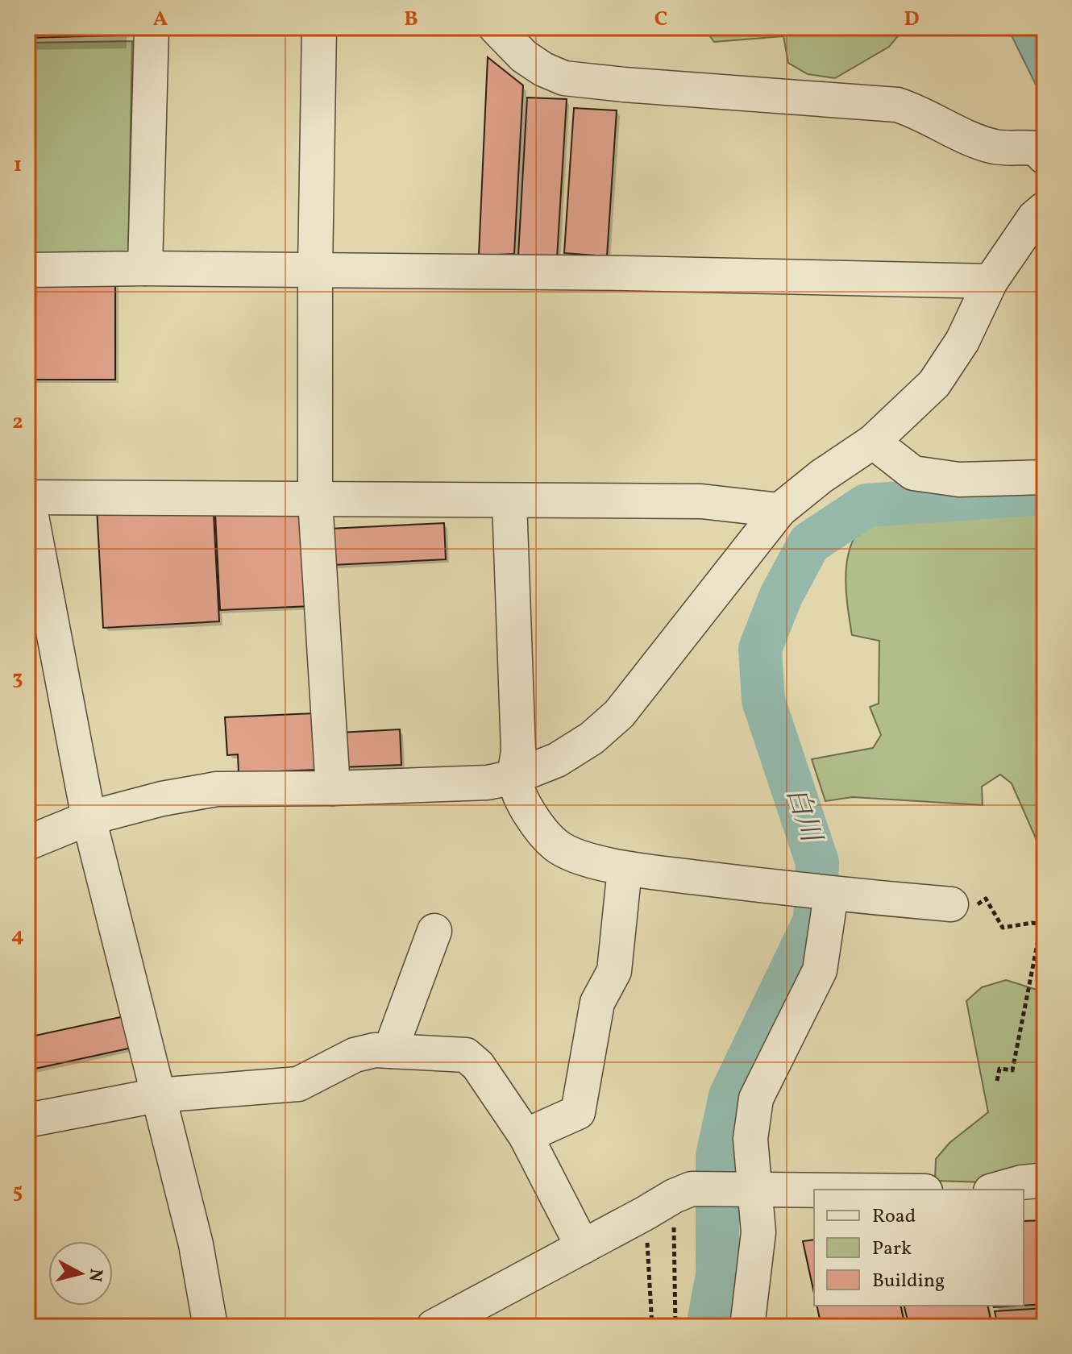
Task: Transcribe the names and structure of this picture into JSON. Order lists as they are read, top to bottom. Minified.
{"water":["白川"],"legend":["Road","Park","Building"],"north":"right","grid":{"columns":["A","B","C","D"],"rows":["1","2","3","4","5"]}}
